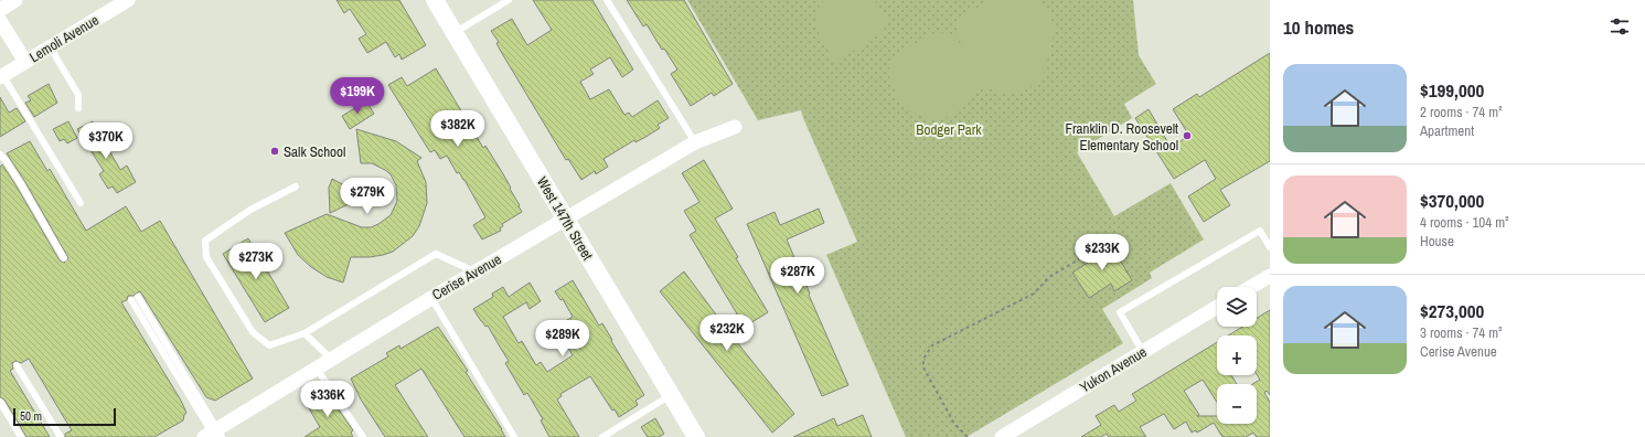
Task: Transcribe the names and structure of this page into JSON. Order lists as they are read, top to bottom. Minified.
{"streets":{"street":["Lemoli Avenue","West 147th Street","Cerise Avenue","Yukon Avenue"]},"crossings":[["West 147th Street","Cerise Avenue"]],"parks":["Bodger Park"],"places":["Franklin D. Roosevelt Elementary School","Salk School"],"scale_bar":"50 m","page":{"heading":"10 homes","list":[{"name":"$199,000","note":"2 rooms · 74 m² · Apartment"},{"name":"$370,000","note":"4 rooms · 104 m² · House"},{"name":"$273,000","note":"3 rooms · 74 m² · Cerise Avenue"}],"price":["$199K","$382K","$370K","$279K","$233K","$273K","$287K","$232K","$289K","$336K"],"map_buttons":["+","−"],"scale":"50 m"}}
